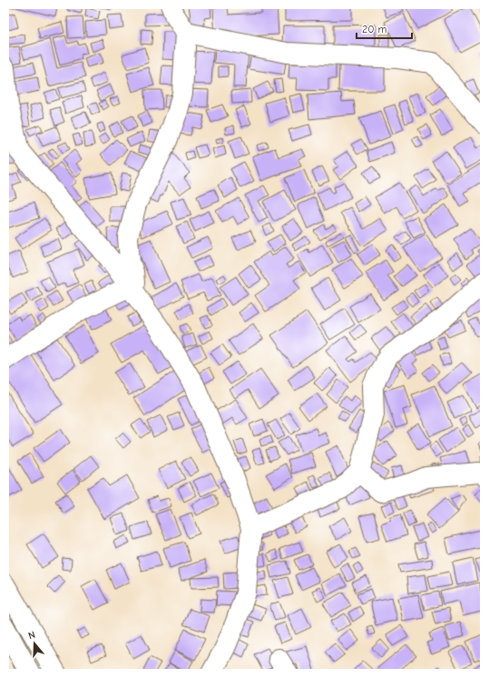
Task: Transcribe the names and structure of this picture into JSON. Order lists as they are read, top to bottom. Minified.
{"scale_bar":"20 m","north":"top"}
